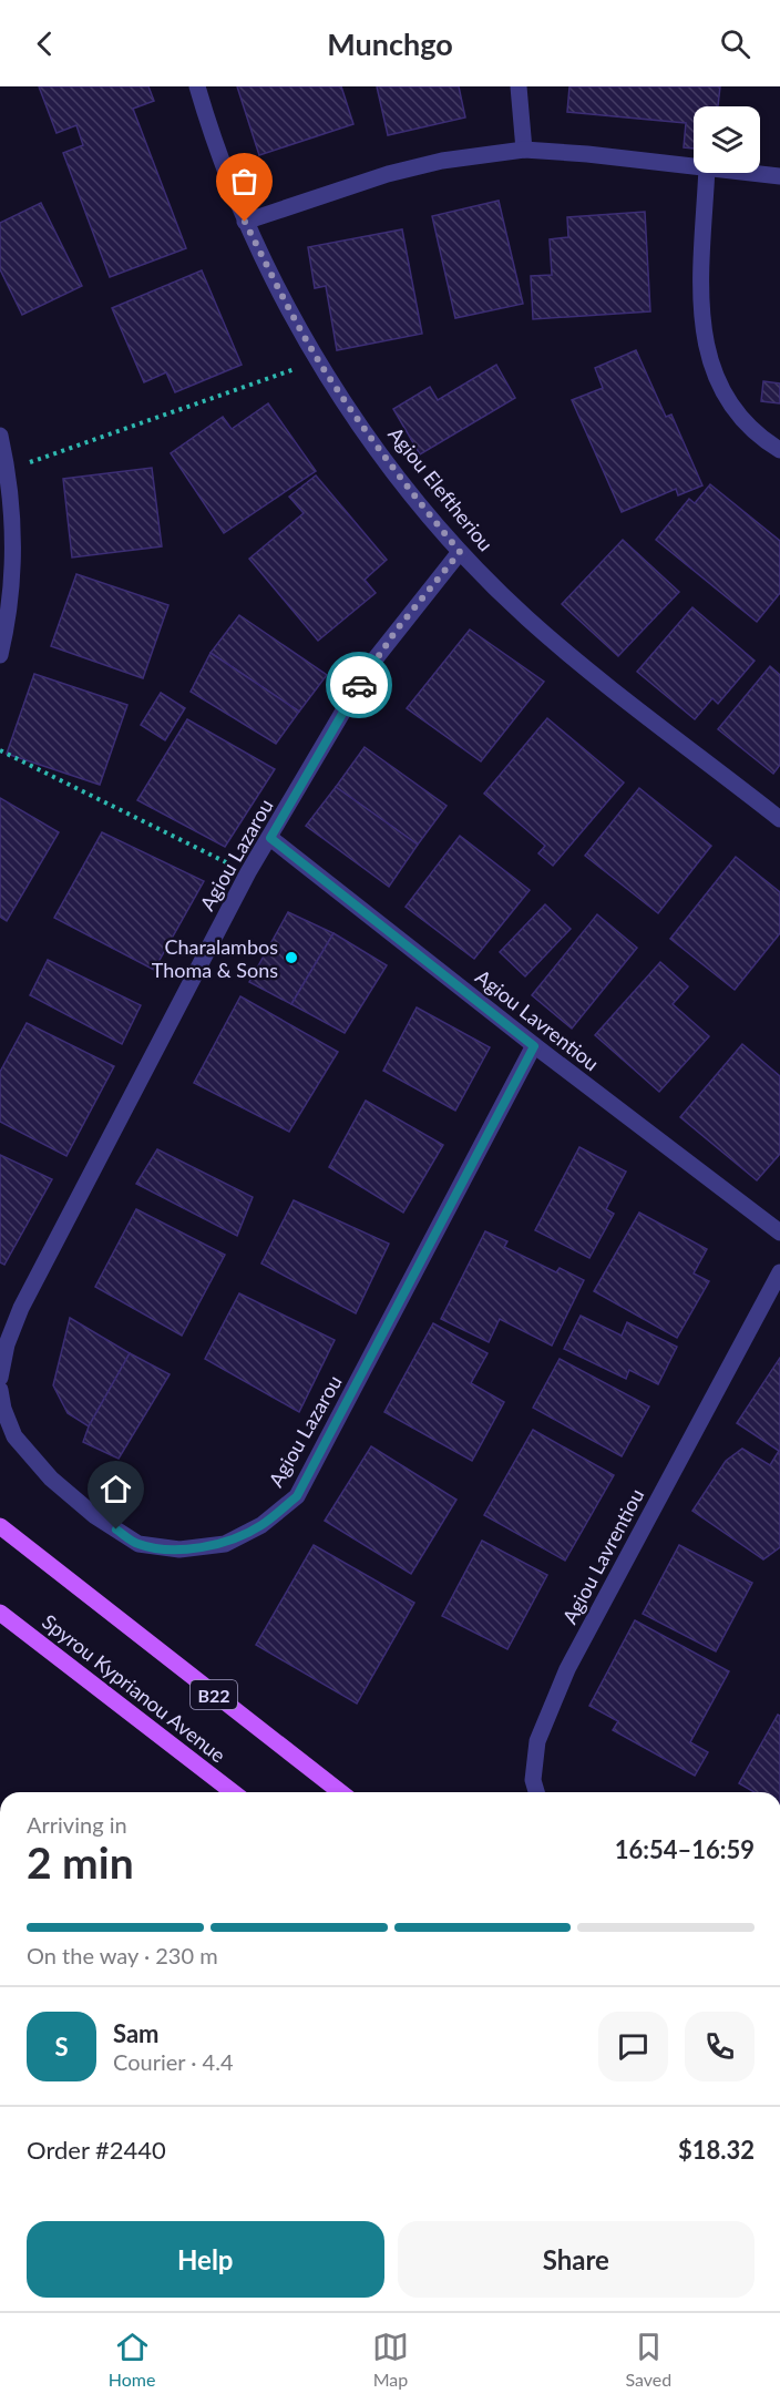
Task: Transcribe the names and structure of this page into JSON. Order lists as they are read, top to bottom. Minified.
{"streets":{"main road":["Spyrou Kyprianou Avenue","B22"],"street":["Agiou Eleftheriou","Agiou Lazarou","Agiou Lavrentiou"]},"crossings":[["Agiou Eleftheriou","Agiou Lazarou"],["Agiou Lazarou","Agiou Lavrentiou"]],"places":["Charalambos Thoma & Sons"],"page":{"header":"Munchgo","heading":["2 min","Arriving in","16:54–16:59"],"panel":["Sam","Courier · 4.4","Order #2440","$18.32"],"bar":"On the way · 230 m","round":"S","buttons":["Help","Share"],"tabs":["Home","Map","Saved"]}}
